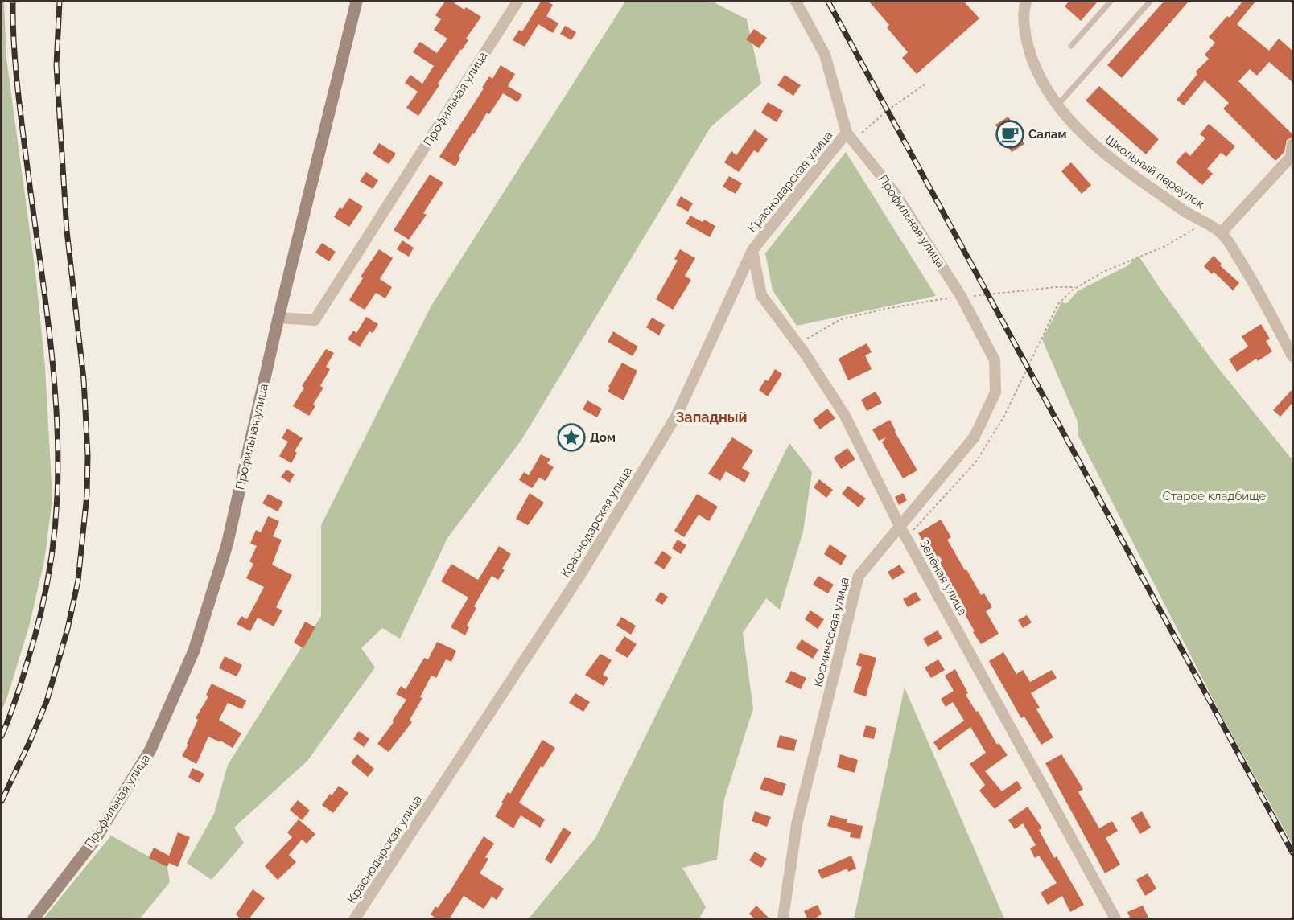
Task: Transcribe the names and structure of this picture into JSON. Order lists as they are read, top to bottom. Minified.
{"streets":{"main road":["Профильная улица"],"street":["Школьный переулок","Краснодарская улица","Зелёная улица","Космическая улица"]},"crossings":[["Профильная улица","Краснодарская улица"],["Профильная улица","Космическая улица"],["Краснодарская улица","Зелёная улица"],["Зелёная улица","Космическая улица"]],"districts":["Западный"],"parks":["Старое кладбище"],"places":{"cafe":["Салам"],"place":["Дом"]}}
